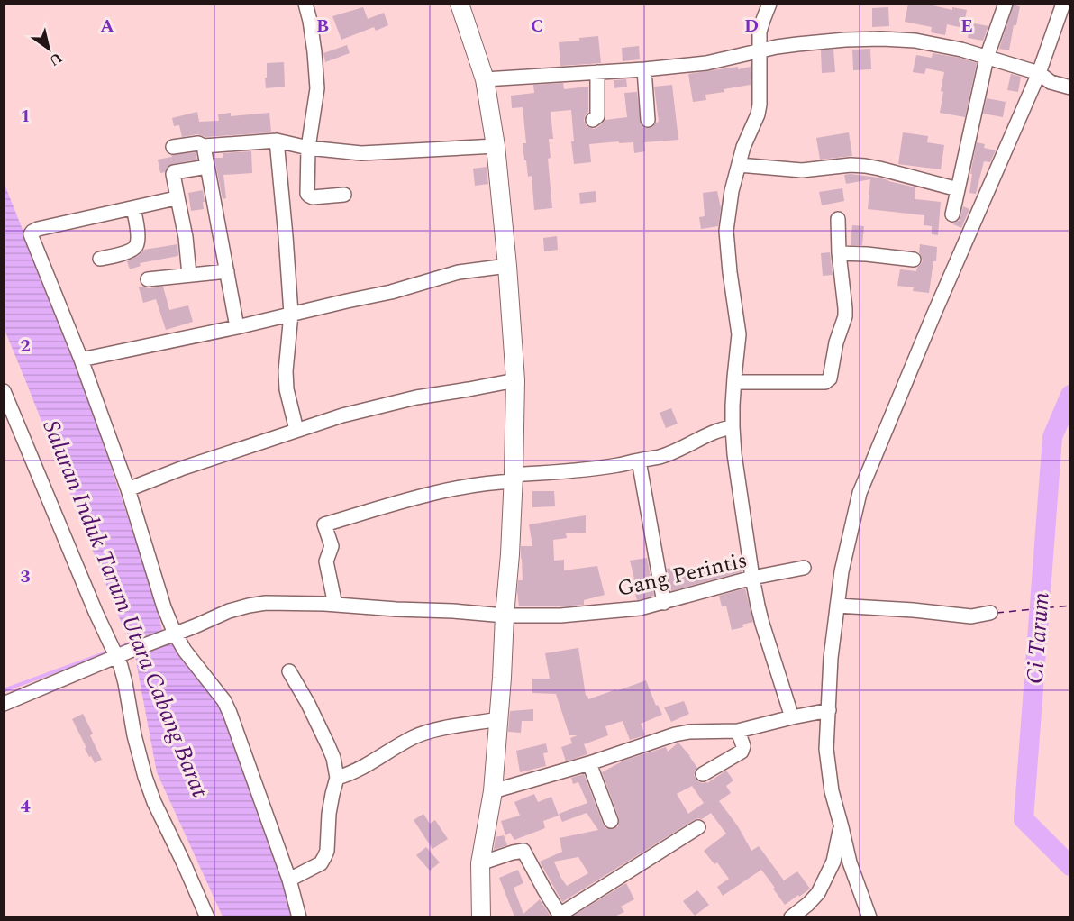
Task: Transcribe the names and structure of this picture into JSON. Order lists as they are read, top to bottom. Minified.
{"streets":{"street":["Gang Perintis"]},"water":["Saluran Induk Tarum Utara Cabang Barat","Ci Tarum"],"north":"bottom right","grid":{"columns":["A","B","C","D","E"],"rows":["1","2","3","4"]}}
